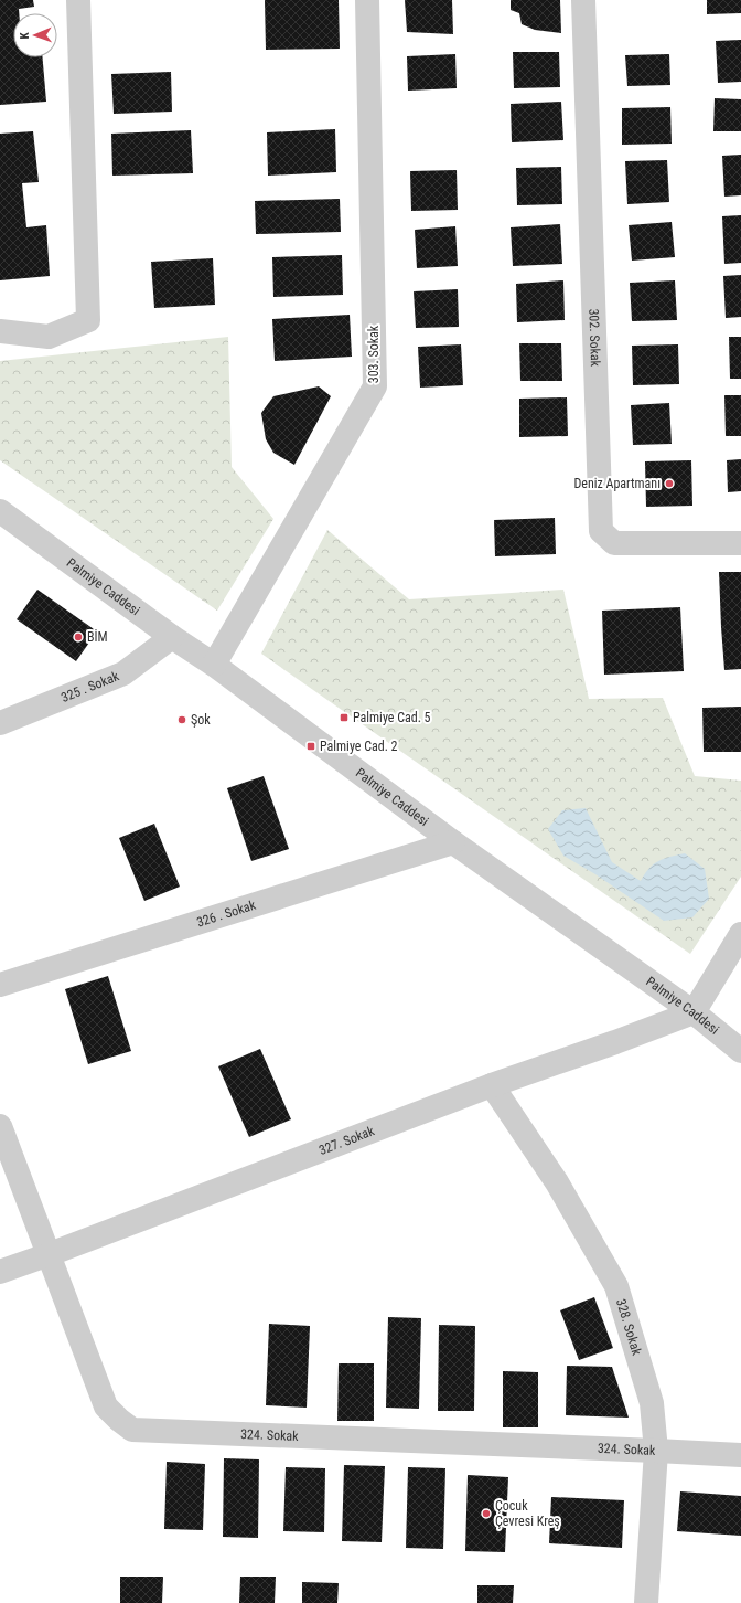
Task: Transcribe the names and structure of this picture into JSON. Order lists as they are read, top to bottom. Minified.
{"streets":{"street":["302. Sokak","303. Sokak","Palmiye Caddesi","325 . Sokak","326 . Sokak","327. Sokak","328. Sokak","324. Sokak"]},"crossings":[["303. Sokak","Palmiye Caddesi"],["Palmiye Caddesi","325 . Sokak"],["Palmiye Caddesi","326 . Sokak"],["Palmiye Caddesi","327. Sokak"],["327. Sokak","328. Sokak"],["327. Sokak","324. Sokak"],["328. Sokak","324. Sokak"]],"places":{"other":["Deniz Apartmanı","BİM","Şok","Çocuk Çevresi Kreş"],"transit":["Palmiye Cad. 5","Palmiye Cad. 2"]},"north":"left"}
